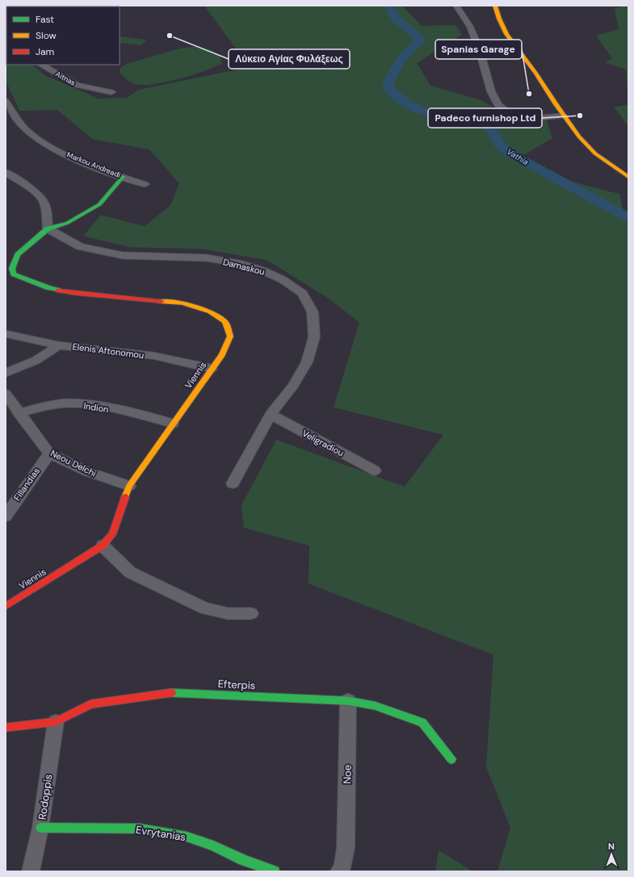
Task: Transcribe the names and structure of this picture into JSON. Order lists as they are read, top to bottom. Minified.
{"streets":{"street":["Aitnas","Markou Andreadi","Damaskou","Elenis Aftonomou","Viennis","Indion","Veligradiou","Neou Delchi","Fillandias","Efterpis","Noe","Rodoppis","Evrytanias"]},"crossings":[["Damaskou","Viennis"],["Damaskou","Veligradiou"],["Elenis Aftonomou","Viennis"],["Viennis","Indion"],["Viennis","Neou Delchi"],["Indion","Neou Delchi"],["Neou Delchi","Fillandias"],["Efterpis","Noe"],["Efterpis","Rodoppis"],["Rodoppis","Evrytanias"]],"water":["Vathia"],"places":["Λύκειο Αγίας Φυλάξεως","Spanias Garage","Padeco furnishop Ltd"],"legend":["Fast","Slow","Jam"],"north":"top"}
